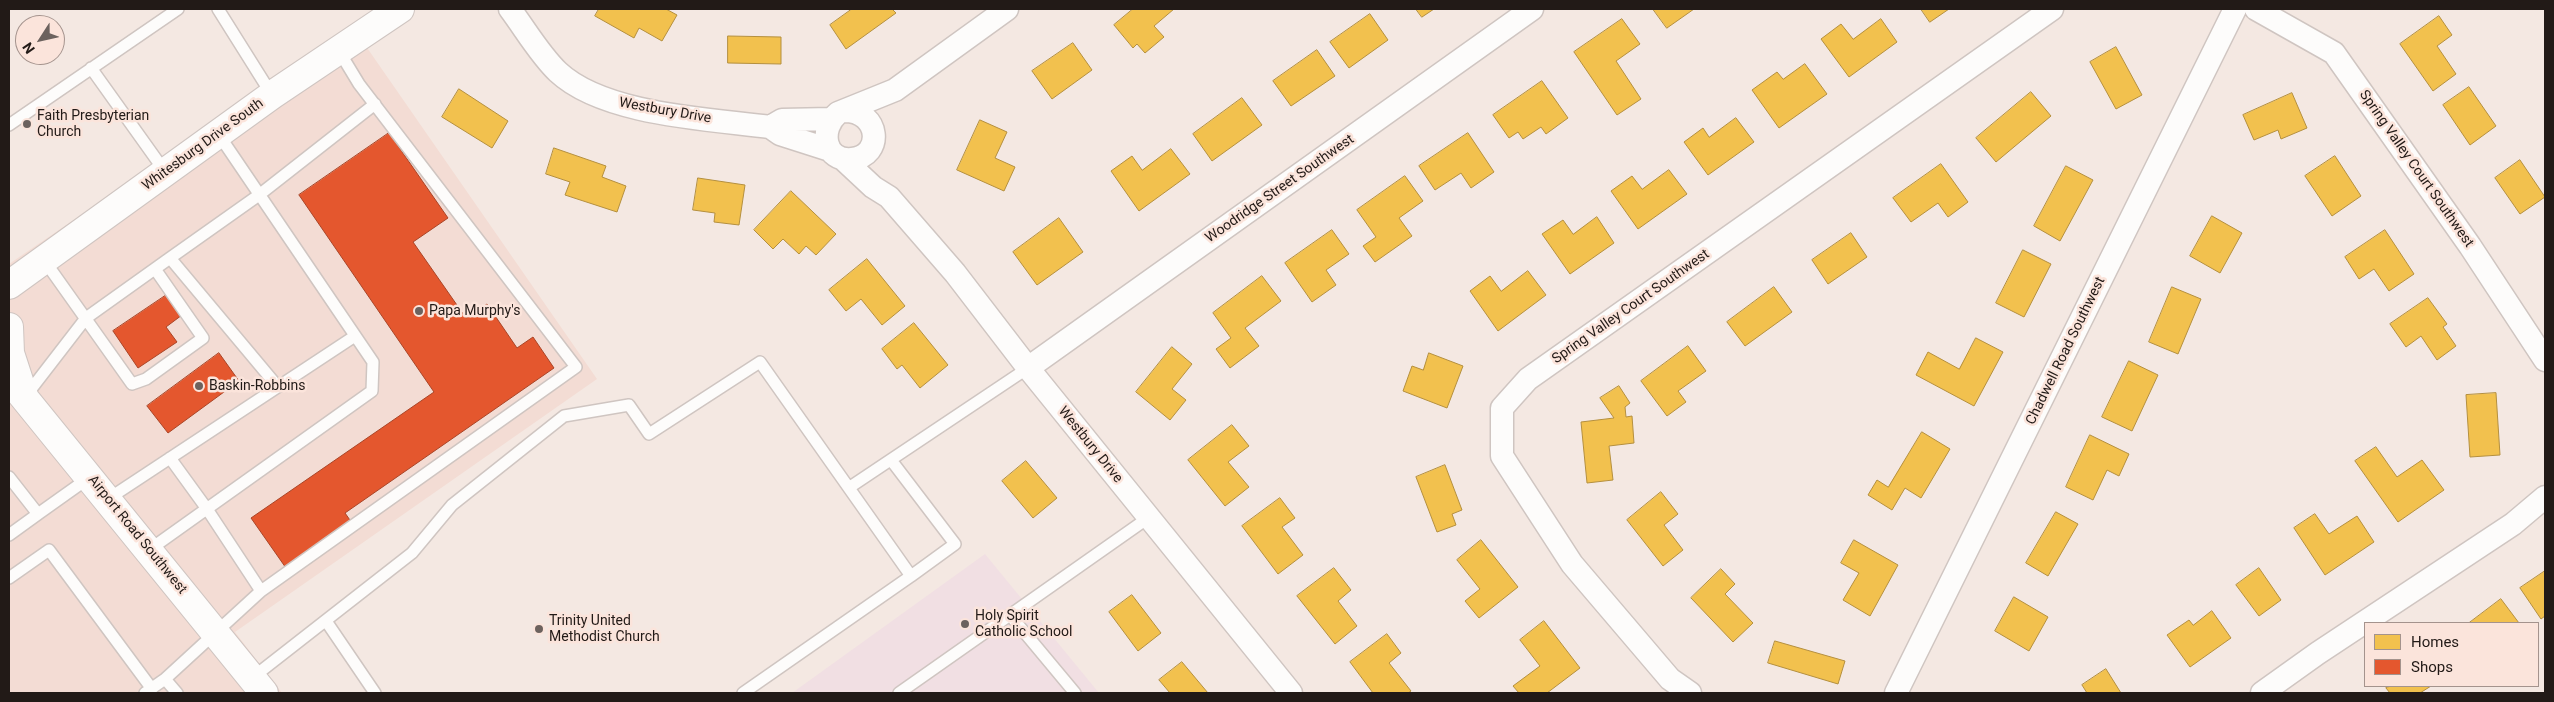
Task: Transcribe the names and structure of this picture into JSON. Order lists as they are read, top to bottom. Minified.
{"streets":{"main road":["Whitesburg Drive South","Airport Road Southwest"],"street":["Westbury Drive","Spring Valley Court Southwest","Woodridge Street Southwest","Chadwell Road Southwest"]},"crossings":[["Westbury Drive","Woodridge Street Southwest"]],"places":["Faith Presbyterian Church","Papa Murphy's","Baskin-Robbins","Holy Spirit Catholic School","Trinity United Methodist Church"],"legend":["Homes","Shops"],"north":"bottom left"}
